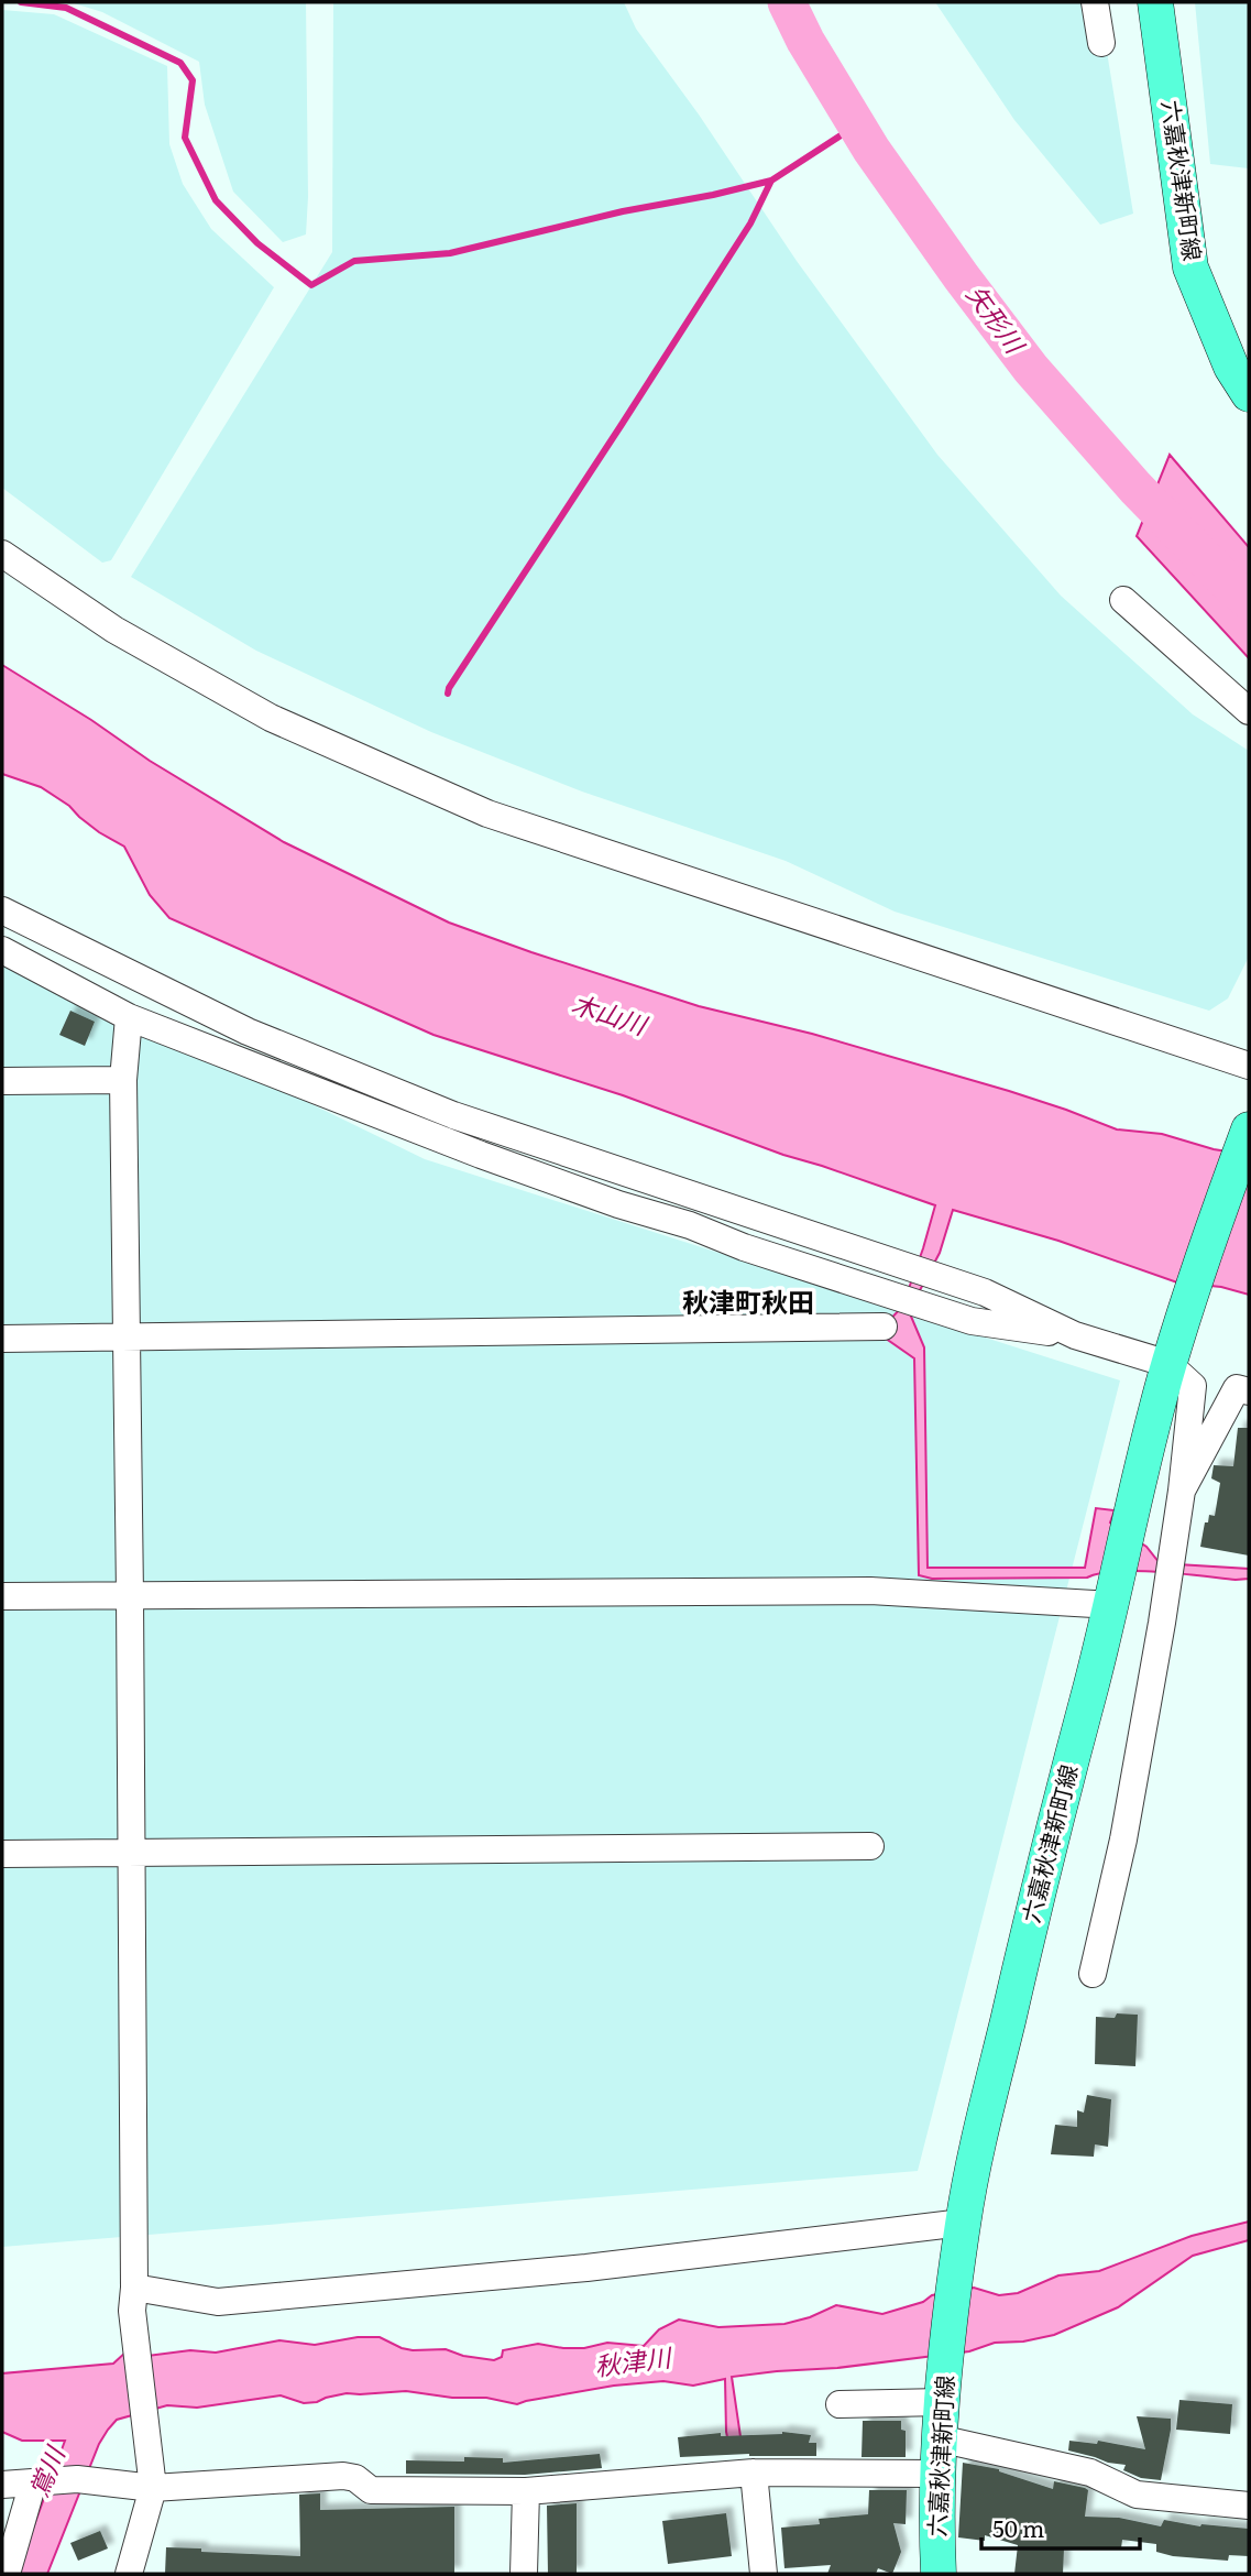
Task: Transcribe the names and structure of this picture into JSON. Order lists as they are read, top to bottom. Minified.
{"streets":{"main road":["六嘉秋津新町線"]},"districts":["秋津町秋田"],"water":["矢形川","木山川","秋津川","鴬川"],"scale_bar":"50 m"}
